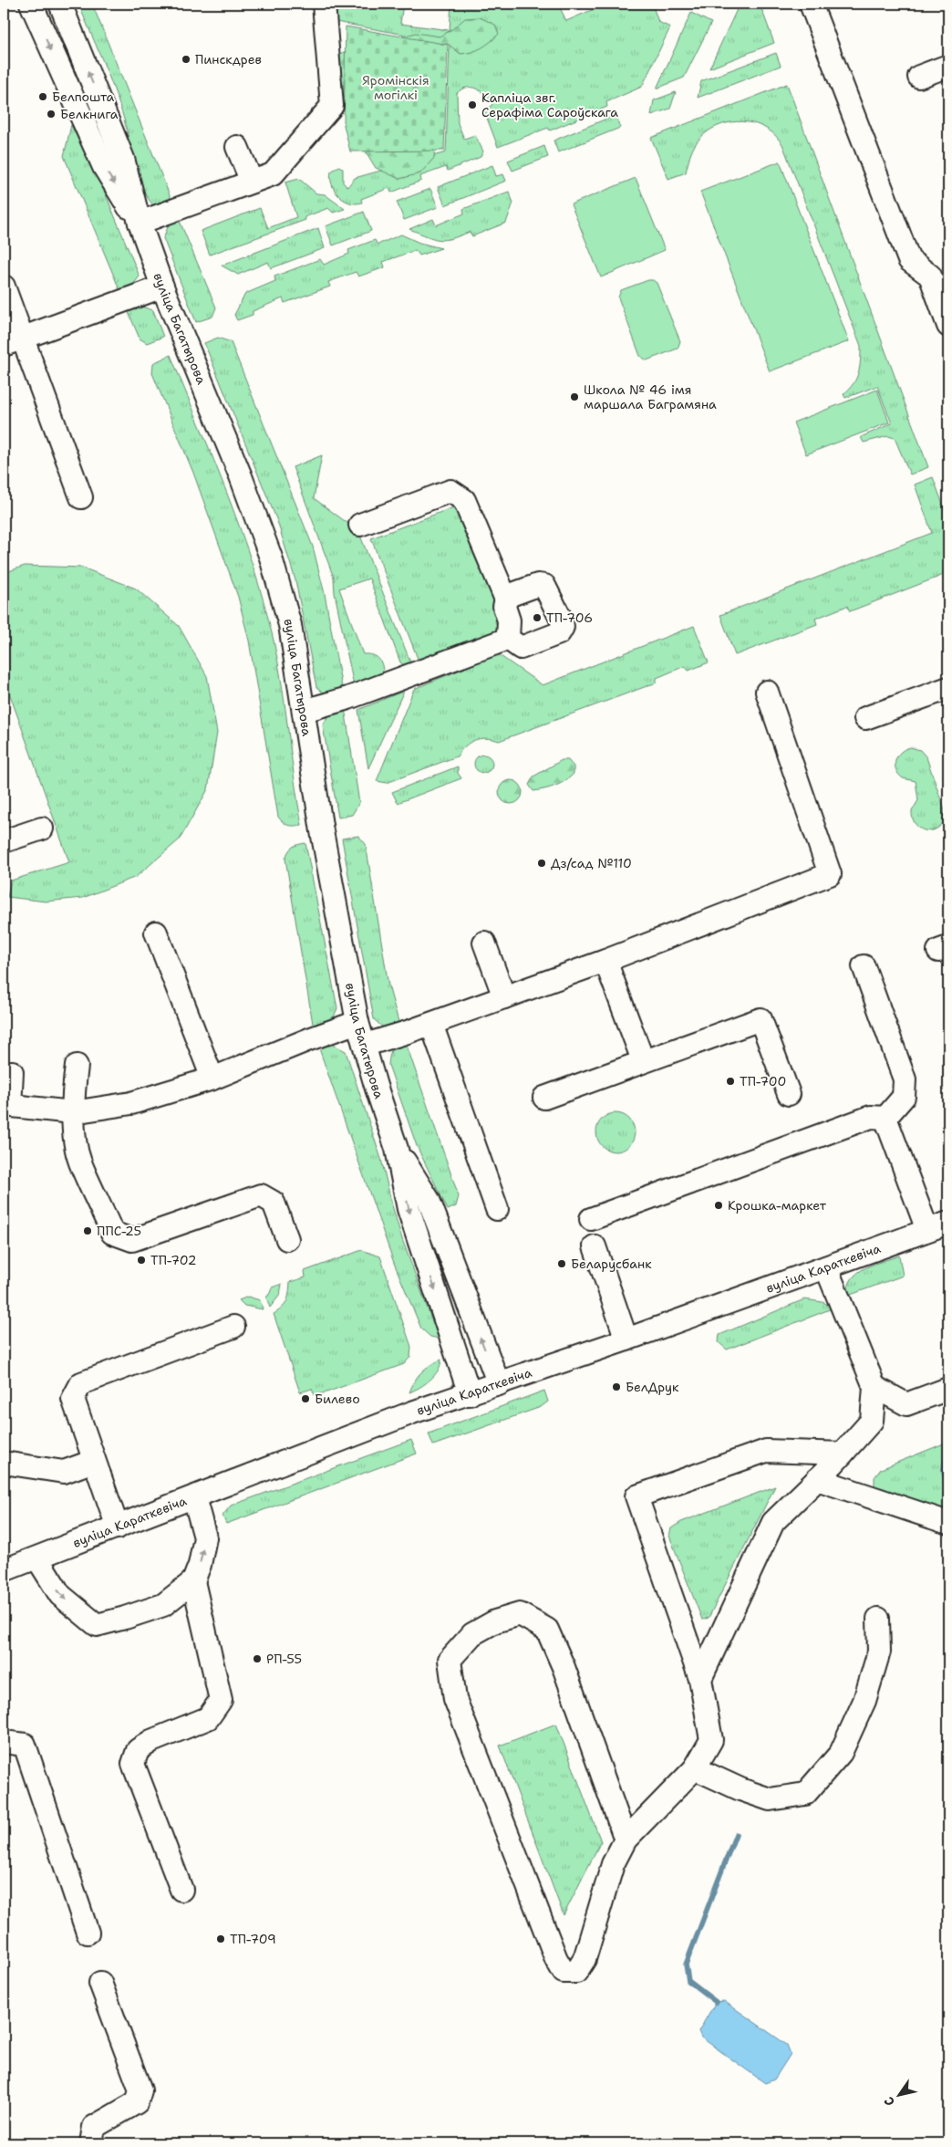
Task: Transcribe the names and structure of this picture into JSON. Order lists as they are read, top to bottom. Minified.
{"streets":{"street":["вуліца Багатырова","вуліца Караткевіча"]},"crossings":[["вуліца Багатырова","вуліца Караткевіча"]],"parks":["Яромінскія могілкі"],"places":["Пинскдрев","Белпошта","Капліца звг. Серафіма Сароўскага","Белкнига","Школа № 46 імя маршала Баграмяна","ТП-706","Дз/сад №110","ТП-700","Крошка-маркет","ППС-25","ТП-702","Беларусбанк","БелДрук","Билево","РП-55","ТП-709"],"north":"bottom left"}
